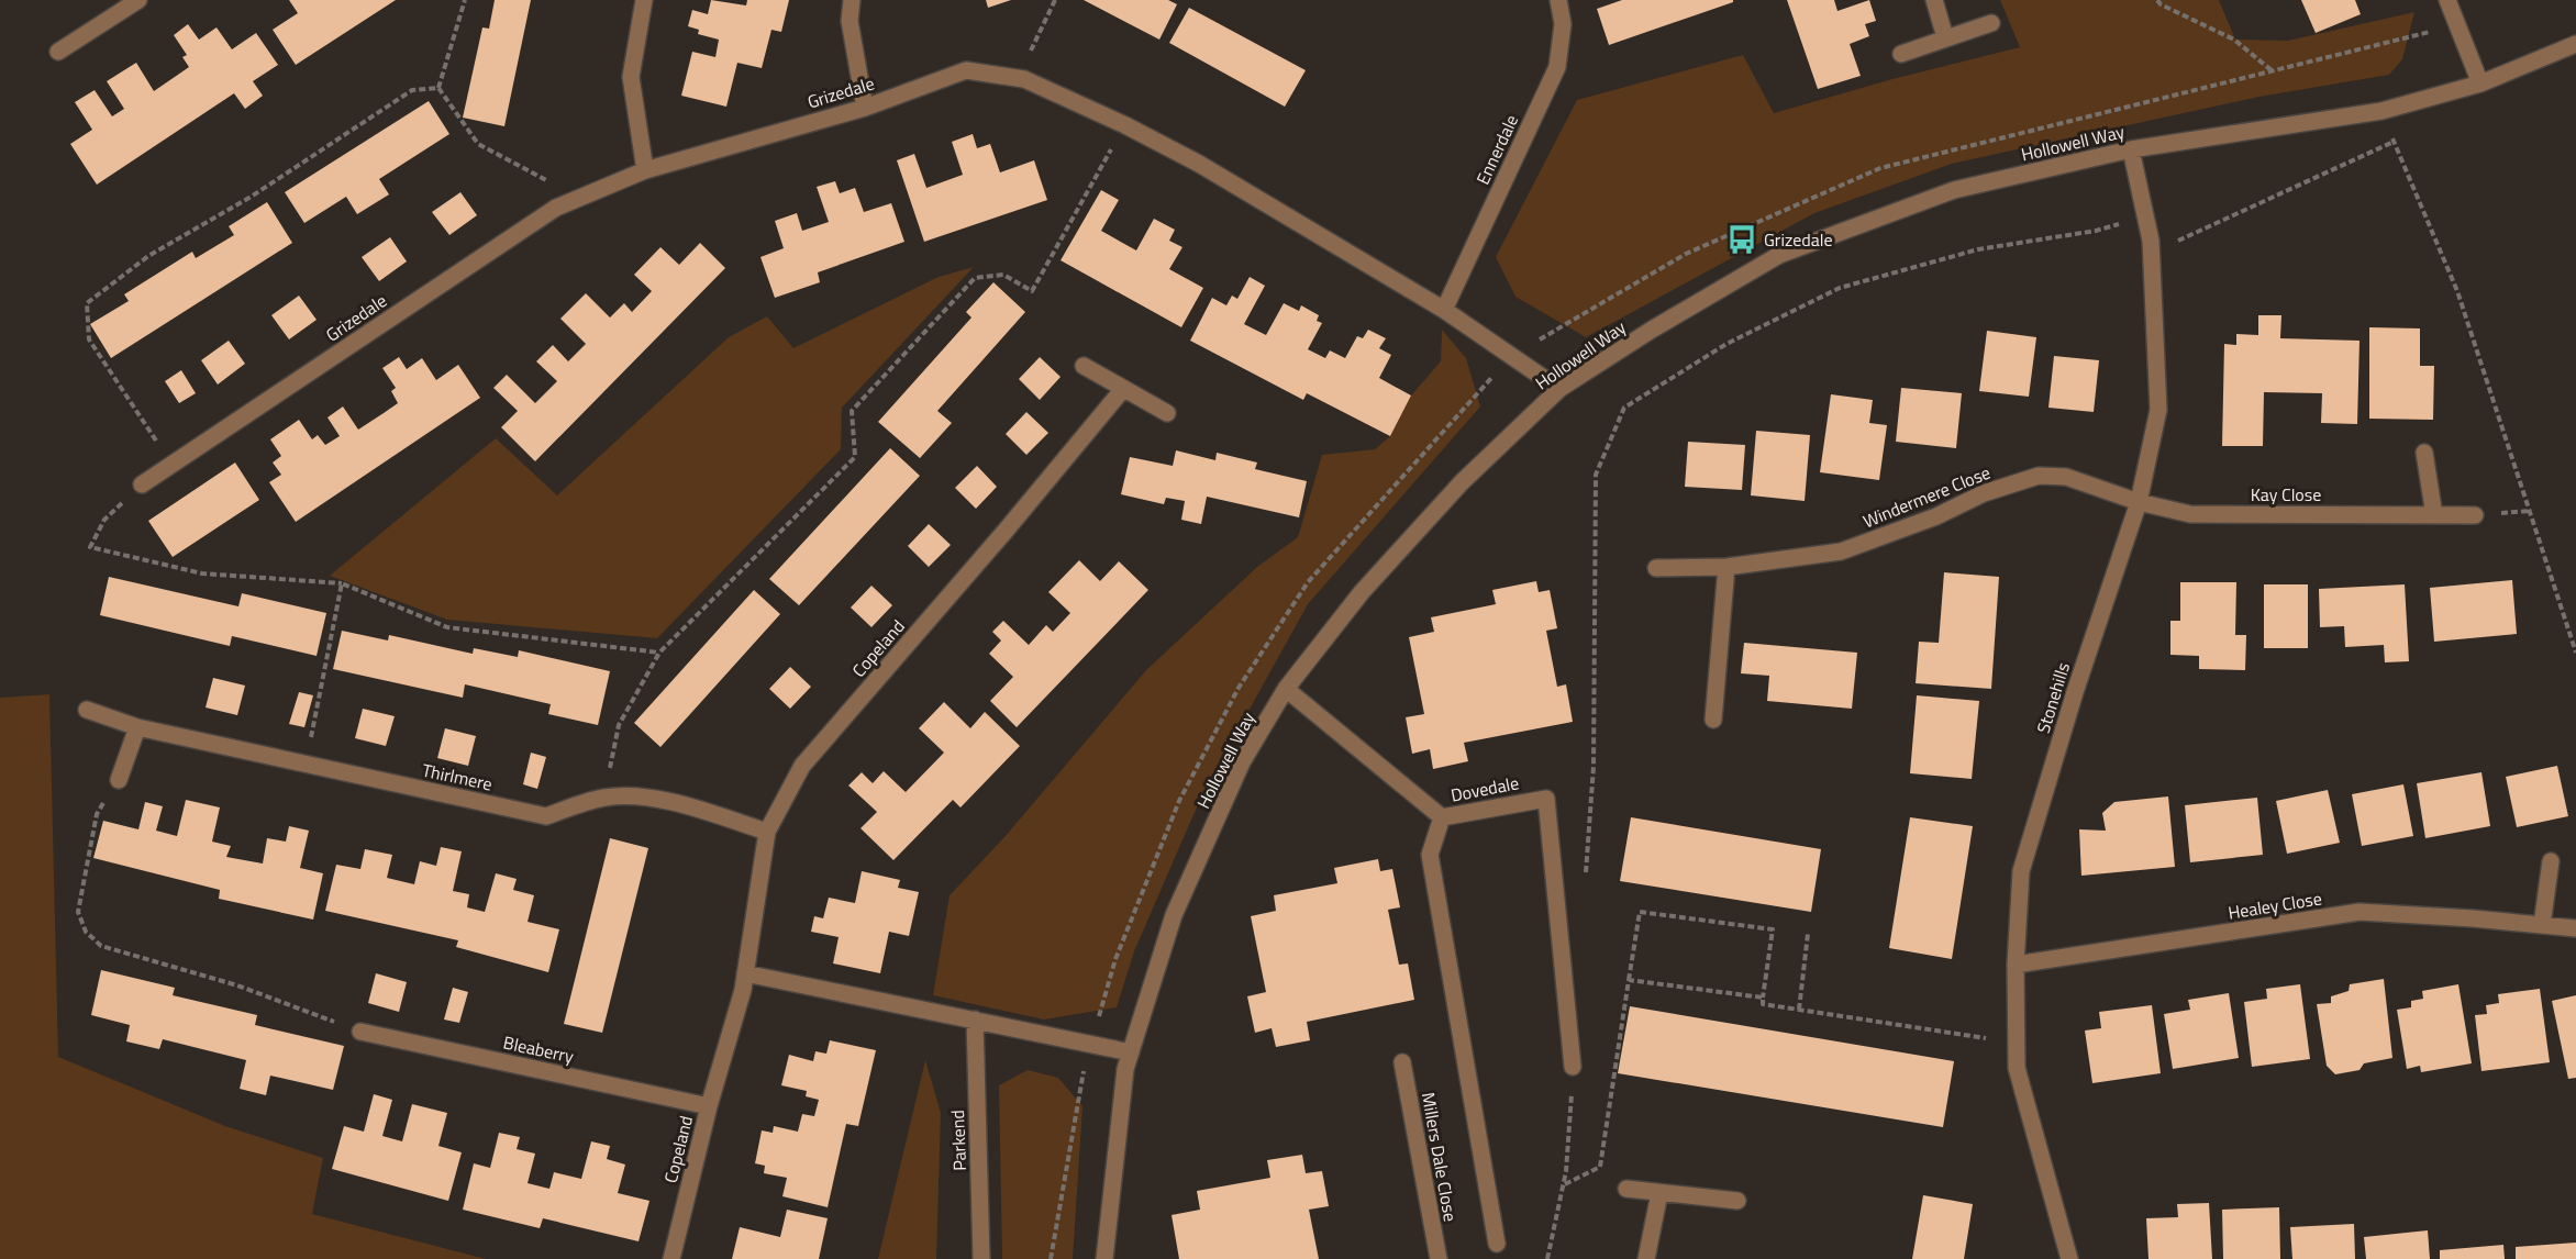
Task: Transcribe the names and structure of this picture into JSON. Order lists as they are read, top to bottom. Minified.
{"streets":{"street":["Grizedale","Hollowell Way","Ennerdale","Kay Close","Windermere Close","Copeland","Stonehills","Thirlmere","Dovedale","Healey Close","Bleaberry","Parkend","Millers Dale Close"]},"crossings":[["Grizedale","Hollowell Way"],["Grizedale","Ennerdale"],["Hollowell Way","Stonehills"],["Hollowell Way","Dovedale"],["Kay Close","Windermere Close"],["Kay Close","Stonehills"],["Windermere Close","Stonehills"],["Copeland","Thirlmere"],["Copeland","Bleaberry"],["Stonehills","Healey Close"]],"places":{"bus stop":["Grizedale"]}}
